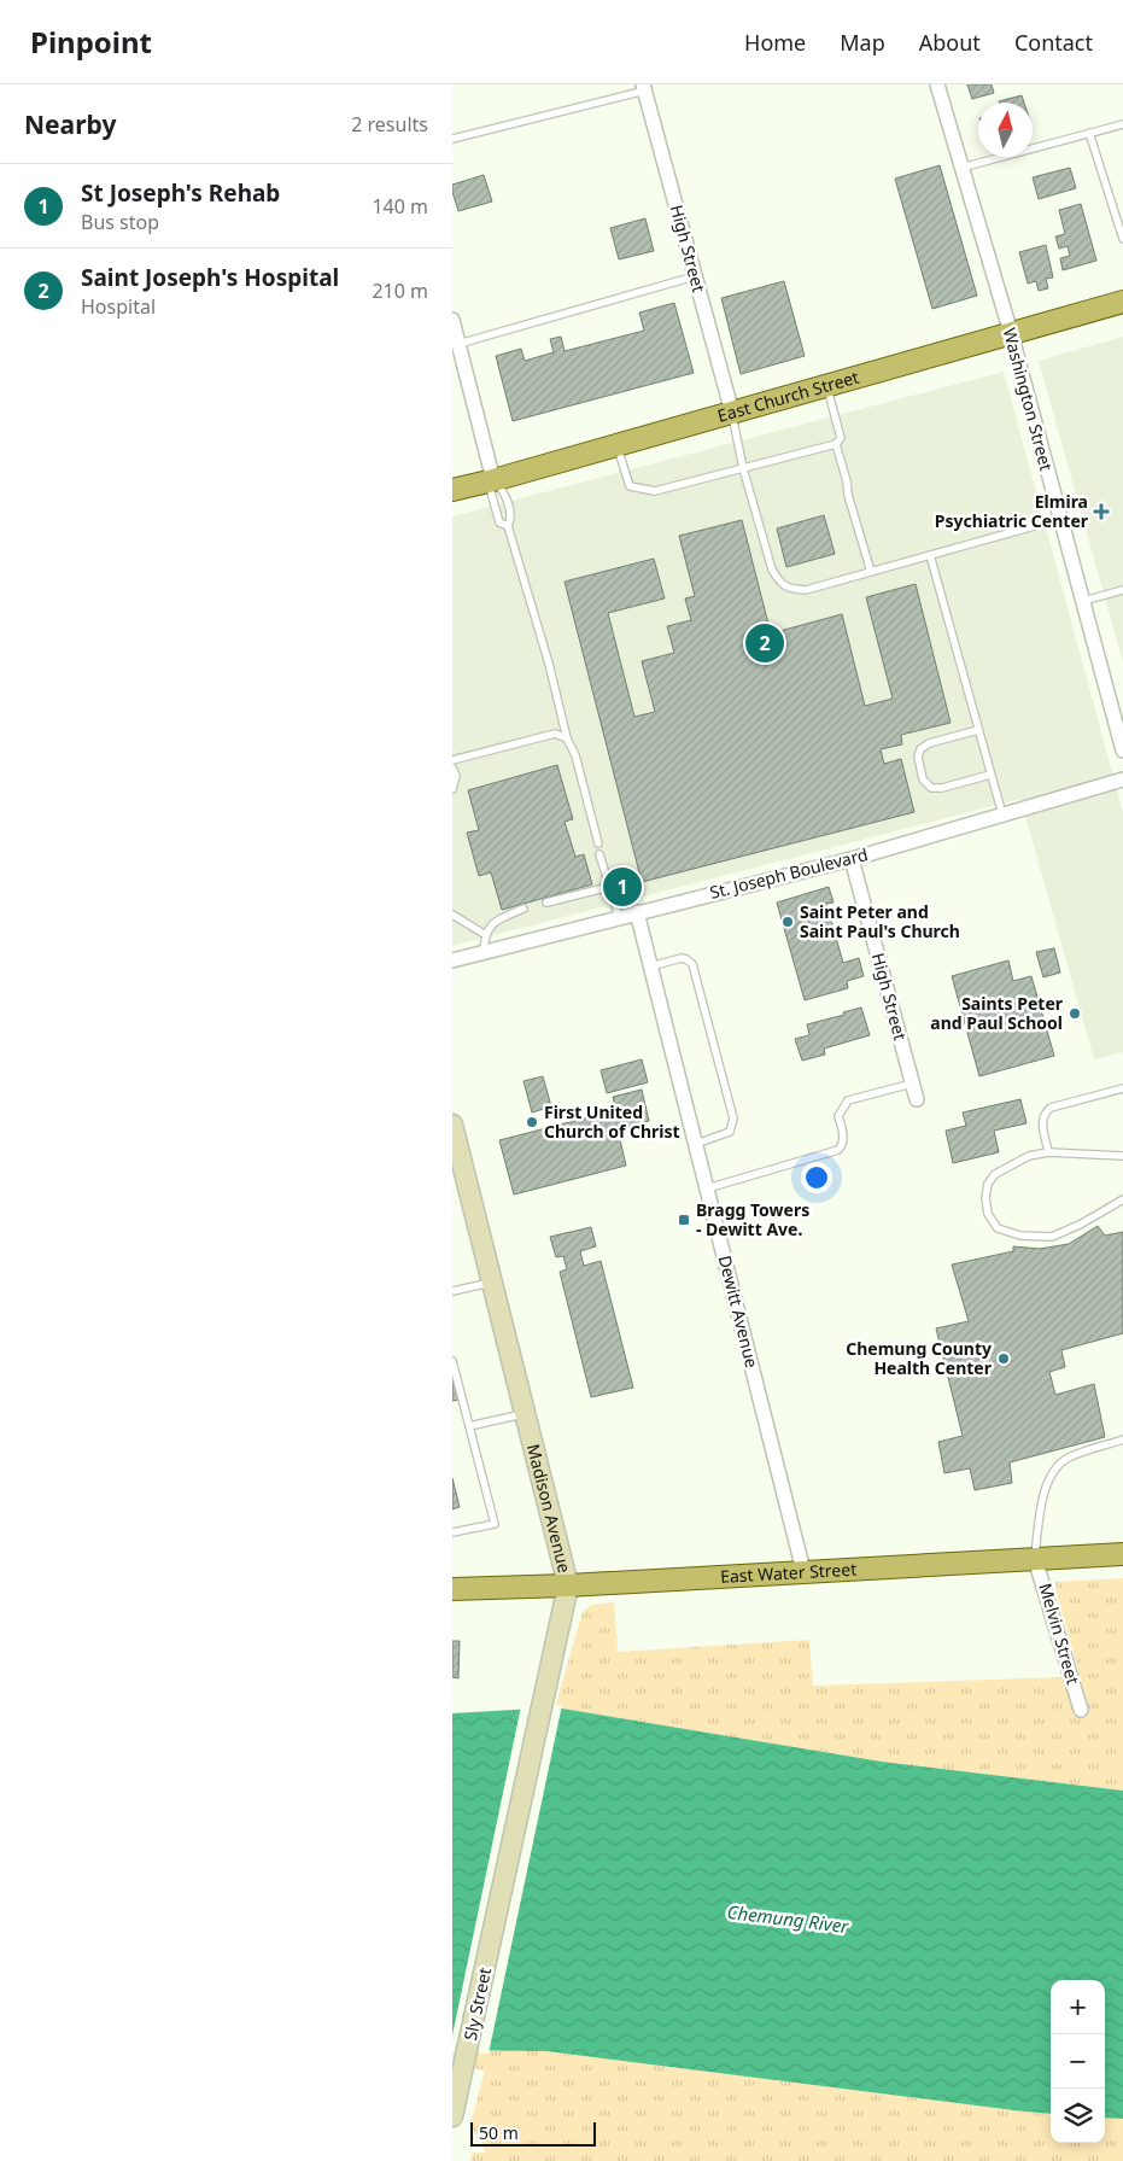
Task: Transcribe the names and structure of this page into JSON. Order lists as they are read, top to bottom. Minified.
{"streets":{"main road":["East Church Street","Madison Avenue","East Water Street","Sly Street"],"street":["High Street","Washington Street","St. Joseph Boulevard","Dewitt Avenue","Melvin Street"]},"crossings":[["High Street","East Church Street"],["High Street","St. Joseph Boulevard"],["East Church Street","Washington Street"],["St. Joseph Boulevard","Dewitt Avenue"],["Dewitt Avenue","East Water Street"],["Madison Avenue","East Water Street"],["Madison Avenue","Sly Street"],["East Water Street","Melvin Street"]],"water":["Chemung River"],"places":{"health":["Elmira Psychiatric Center"],"other":["Saint Peter and Saint Paul's Church","Saints Peter and Paul School","First United Church of Christ","Chemung County Health Center"],"transit":["Bragg Towers - Dewitt Ave."]},"scale_bar":"50 m","north":"top","page":{"header":"Pinpoint","nav":["Home","Map","About","Contact"],"heading":["Nearby","2 results"],"list":[{"mark":"1","name":"St Joseph's Rehab","note":"Bus stop","value":"140 m"},{"mark":"2","name":"Saint Joseph's Hospital","note":"Hospital","value":"210 m"}],"pins":["2","1"],"map_buttons":["+","−"],"scale":"50 m"}}
